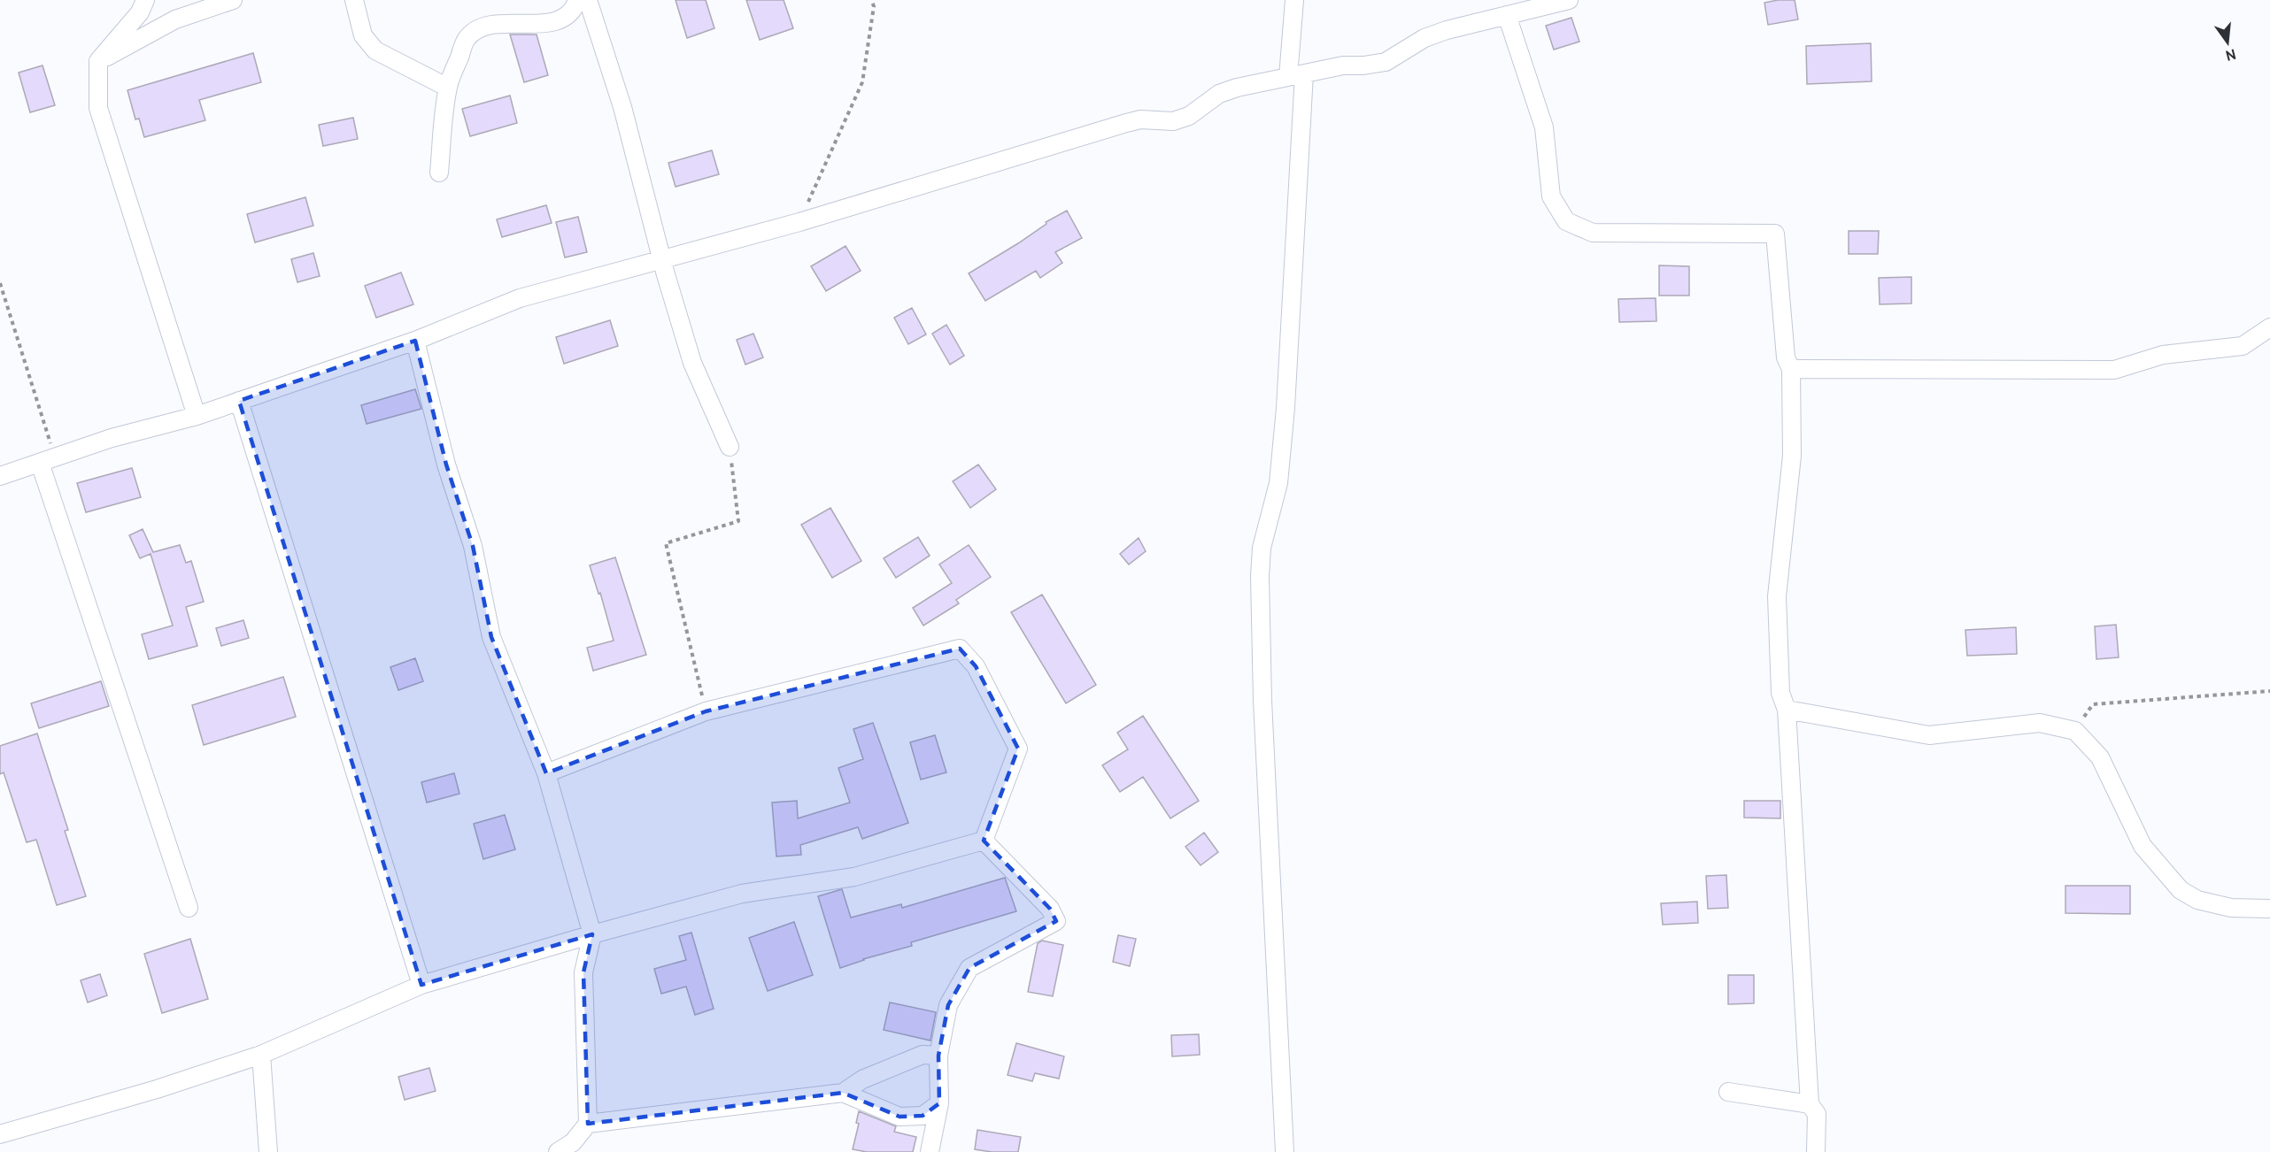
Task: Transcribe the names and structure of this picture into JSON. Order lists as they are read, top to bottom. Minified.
{"north":"bottom"}
